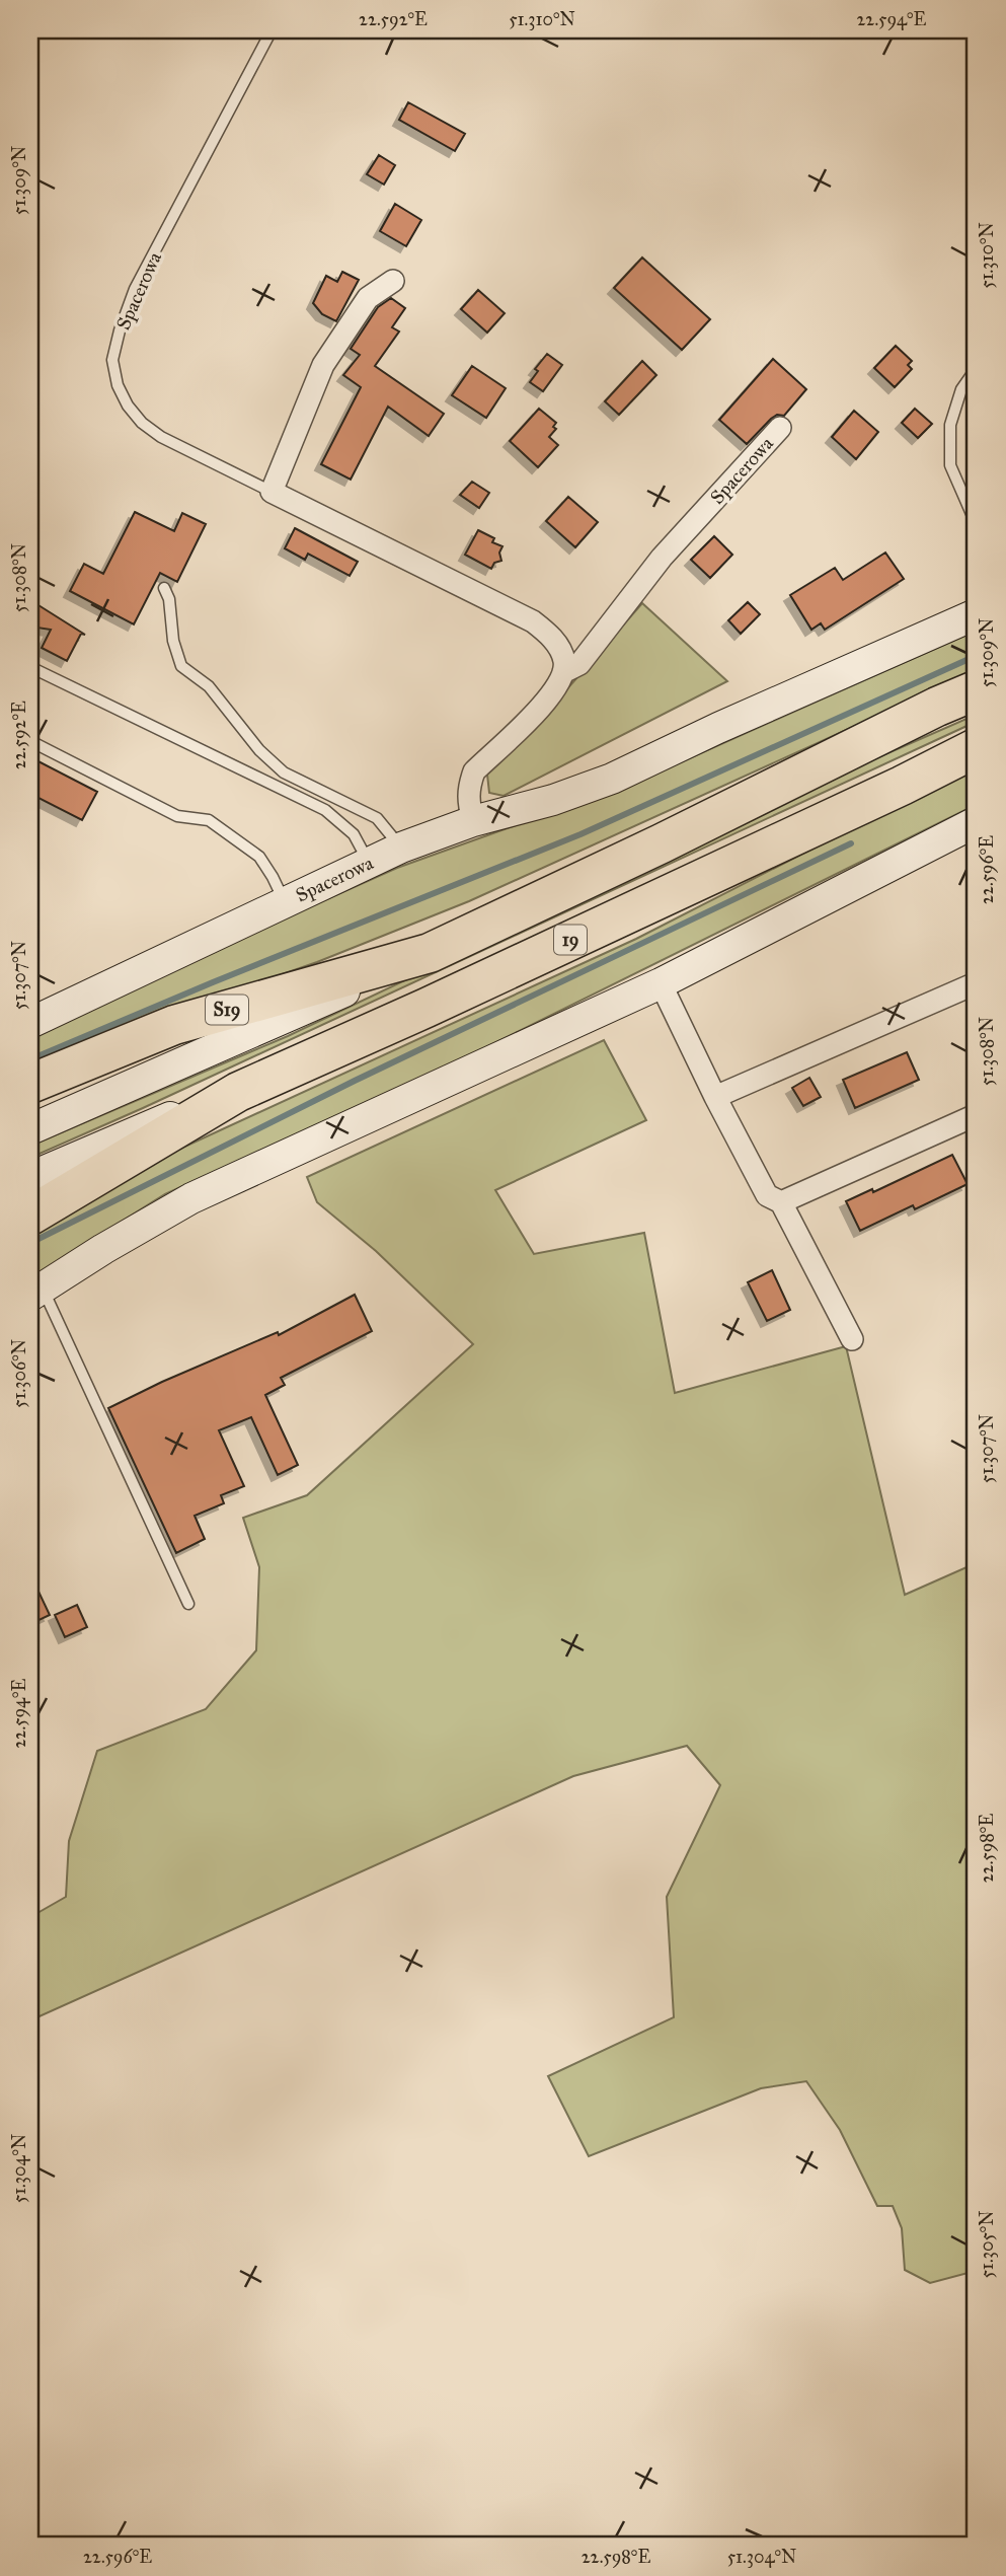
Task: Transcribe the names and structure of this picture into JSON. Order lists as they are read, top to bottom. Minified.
{"streets":{"highway":["19","S19"],"street":["Spacerowa"]},"crossings":[["19","S19"]],"coordinates":["22.592°E","51.310°N","22.594°E","51.309°N","51.308°N","22.596°E","51.307°N","51.306°N","22.598°E","51.304°N","51.305°N"]}
